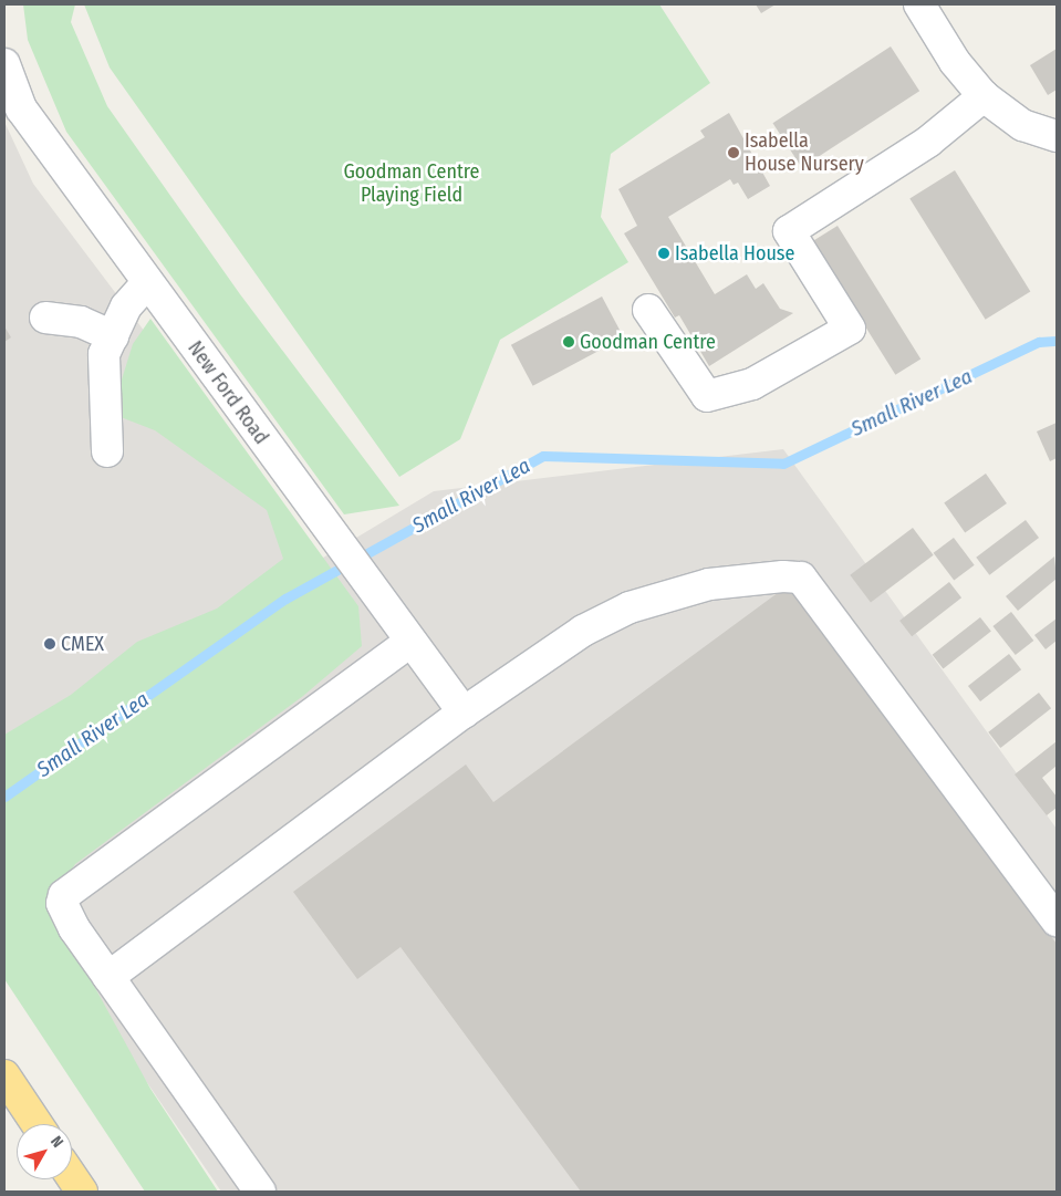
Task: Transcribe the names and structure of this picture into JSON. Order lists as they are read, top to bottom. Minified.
{"streets":{"street":["New Ford Road"]},"water":["Small River Lea"],"parks":["Goodman Centre Playing Field"],"places":["Isabella House Nursery","Isabella House","Goodman Centre","CMEX"],"north":"top right"}
